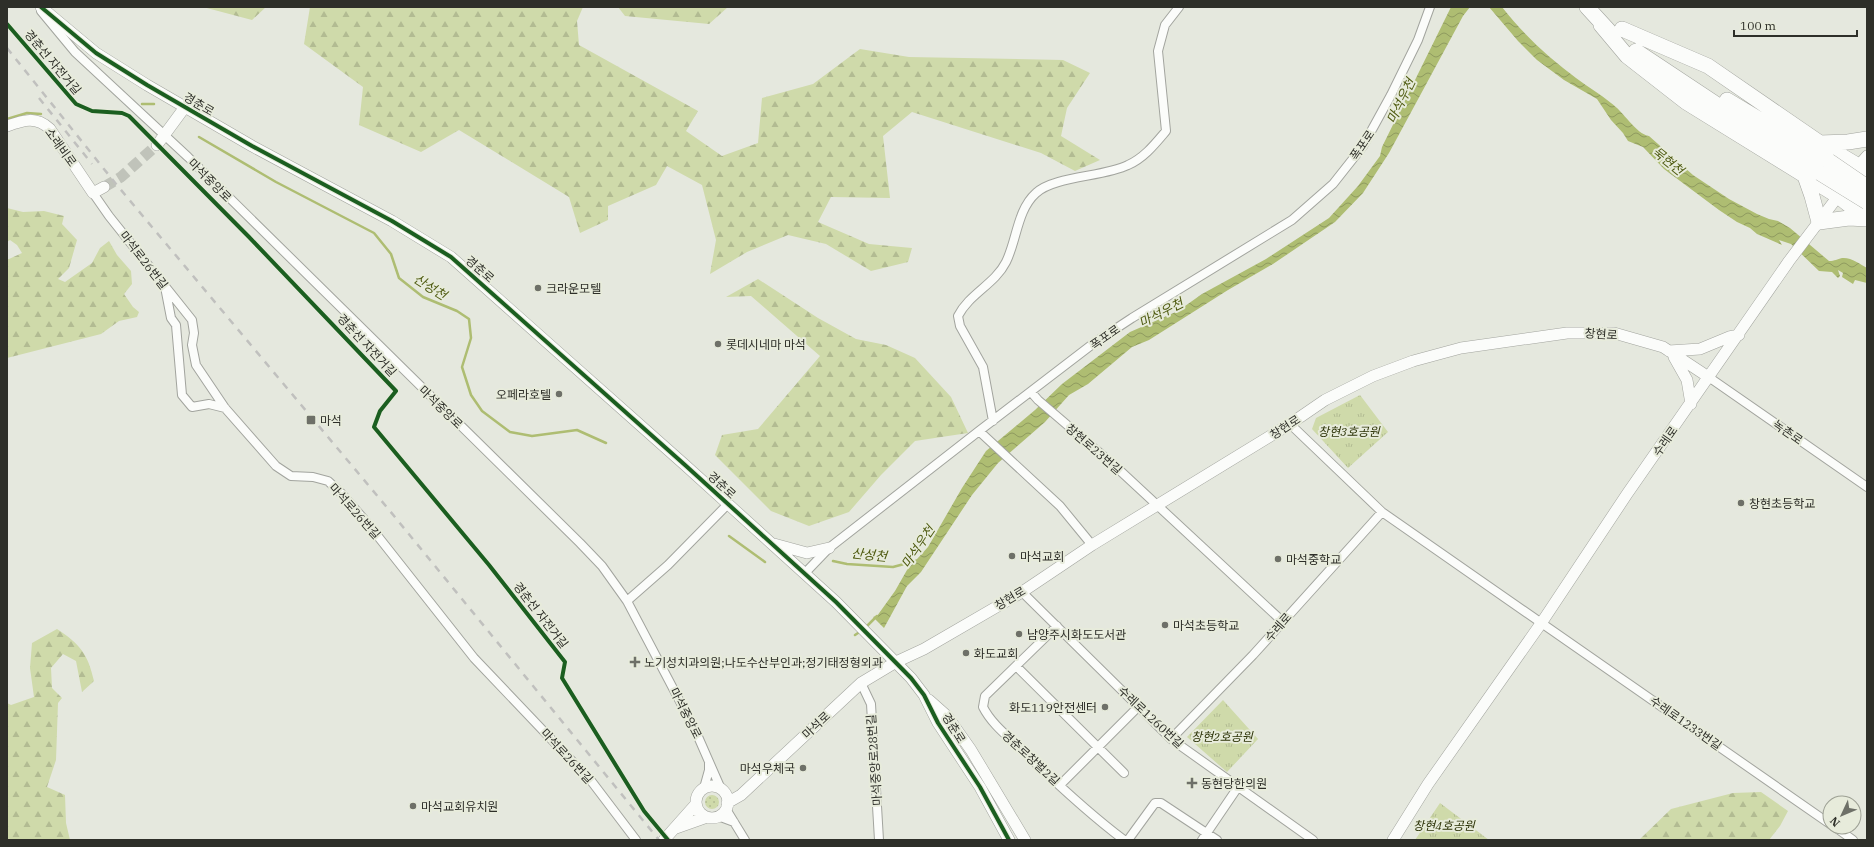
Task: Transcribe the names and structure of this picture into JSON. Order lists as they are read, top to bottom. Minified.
{"streets":{"street":["경춘로","폭포로","소래비로","마석중앙로","마석로26번길","창현로","녹촌로","수레로","창현로23번길","수레로1260번길","수레로1233번길","마석로","경춘로창벌2길","마석중앙로28번길"],"cycle path":["경춘선 자전거길"]},"crossings":[["경춘로","폭포로"],["경춘로","창현로"],["경춘로","마석로"],["폭포로","창현로23번길"],["소래비로","마석로26번길"],["마석중앙로","마석로"],["창현로","녹촌로"],["창현로","수레로"],["창현로","창현로23번길"],["창현로","수레로1260번길"],["창현로","마석로"],["녹촌로","수레로"],["수레로","창현로23번길"],["수레로","수레로1260번길"],["수레로","수레로1233번길"],["수레로1260번길","경춘로창벌2길"],["마석로","마석중앙로28번길"]],"water":["마석우천","묵현천","산성천"],"parks":["창현3호공원","창현2호공원","창현4호공원"],"places":{"other":["크라운모텔","롯데시네마 마석","오페라호텔","창현초등학교","마석교회","마석중학교","마석초등학교","남양주시화도도서관","화도교회","화도119안전센터","마석우체국","마석교회유치원"],"transit":["마석"],"health":["노기성치과의원;나도수산부인과;정기태정형외과","동현당한의원"]},"scale_bar":"100 m","north":"bottom left"}
